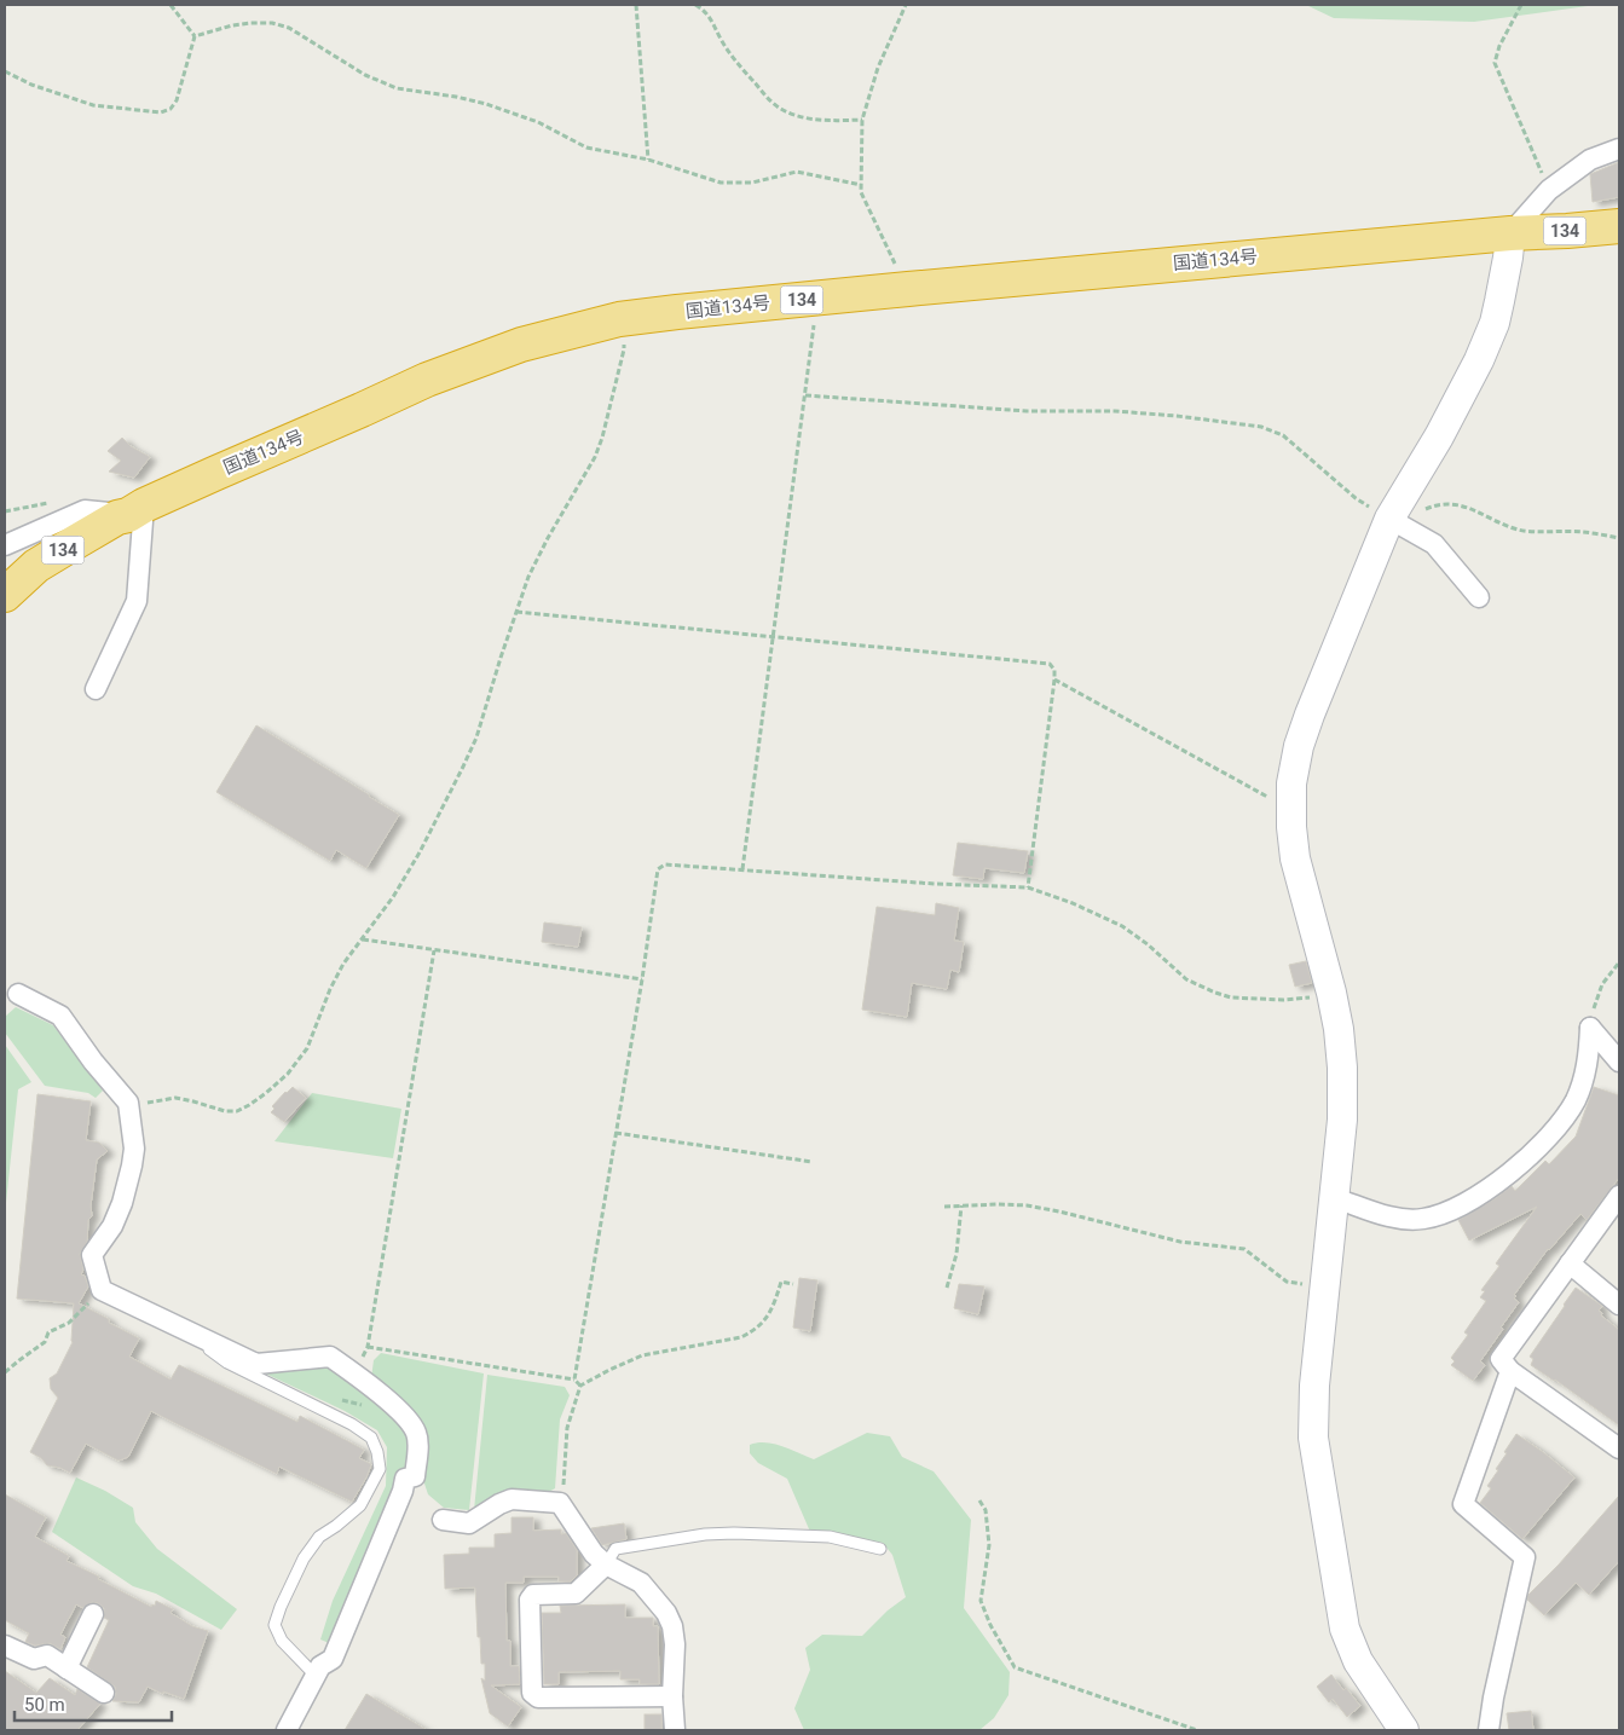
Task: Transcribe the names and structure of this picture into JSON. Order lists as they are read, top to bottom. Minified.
{"streets":{"highway":["134","国道134号"]},"scale_bar":"50 m"}
